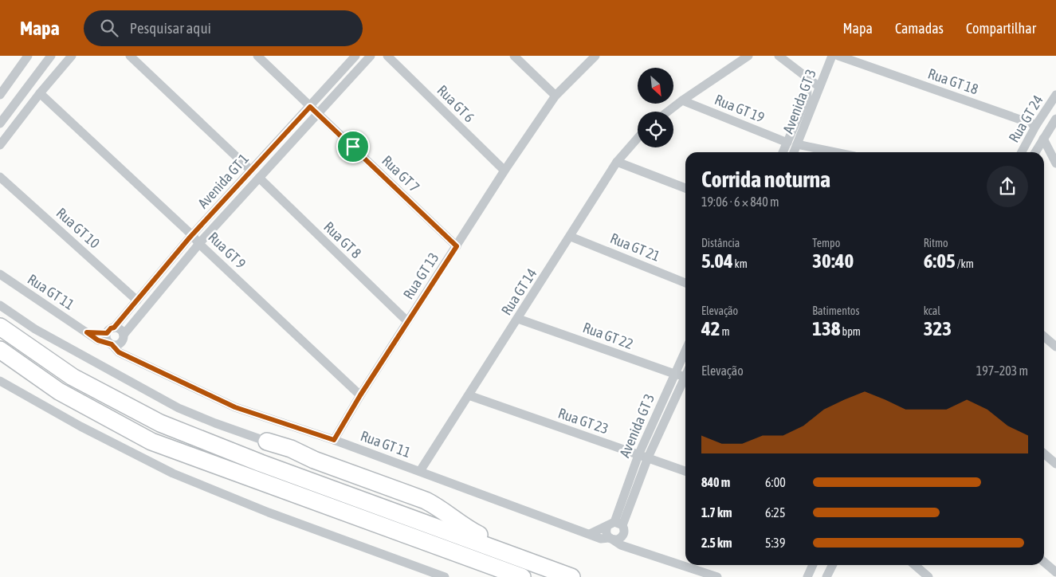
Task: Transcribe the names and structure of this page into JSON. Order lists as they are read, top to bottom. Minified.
{"streets":{"street":["Rua GT 18","Avenida GT 3","Rua GT 6","Rua GT 19","Rua GT 24","Rua GT 7","Avenida GT 1","Rua GT 10","Rua GT 8","Rua GT 21","Rua GT 9","Rua GT 13","Rua GT 11","Rua GT 14","Rua GT 22","Rua GT 23"]},"crossings":[["Rua GT 18","Rua GT 24"],["Avenida GT 3","Rua GT 19"],["Avenida GT 3","Rua GT 22"],["Avenida GT 3","Rua GT 23"],["Rua GT 6","Rua GT 13"],["Rua GT 7","Avenida GT 1"],["Rua GT 7","Rua GT 13"],["Avenida GT 1","Rua GT 10"],["Avenida GT 1","Rua GT 8"],["Avenida GT 1","Rua GT 9"],["Avenida GT 1","Rua GT 11"],["Rua GT 8","Rua GT 13"],["Rua GT 21","Rua GT 14"],["Rua GT 9","Rua GT 13"],["Rua GT 13","Rua GT 11"],["Rua GT 11","Rua GT 14"],["Rua GT 14","Rua GT 22"],["Rua GT 14","Rua GT 23"]],"north":"bottom right","page":{"header":"Mapa","search":"Pesquisar aqui","nav":["Mapa","Camadas","Compartilhar"],"heading":["Corrida noturna","19:06 · 6 × 840 m"],"stats":[["Distância","5.04 km"],["Tempo","30:40"],["Ritmo","6:05 /km"],["Elevação","42 m"],["Batimentos","138 bpm"],["kcal","323"]],"chart":["Elevação","197–203 m"],"list":[{"name":"840 m","note":"6:00"},{"name":"1.7 km","note":"6:25"},{"name":"2.5 km","note":"5:39"}]}}
